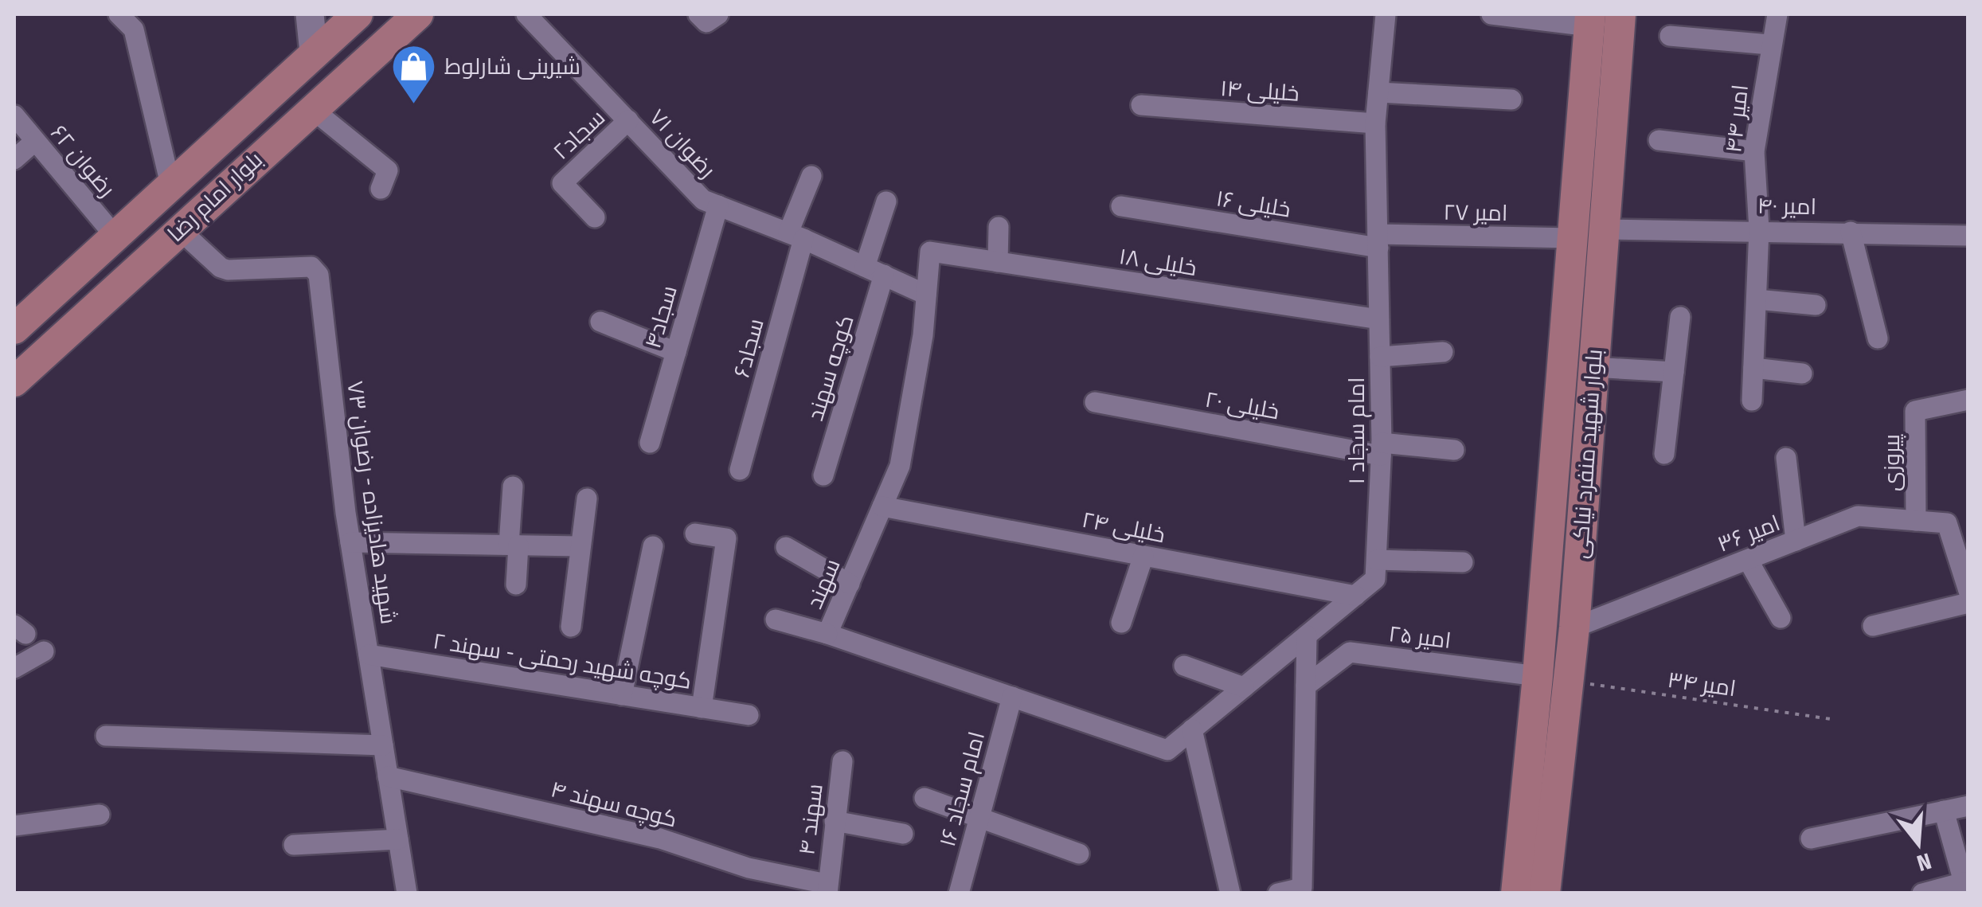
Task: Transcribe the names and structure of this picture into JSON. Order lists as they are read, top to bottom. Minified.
{"streets":{"main road":["بلوار امام رضا","بلوار شهید منفرد نیاکی"],"street":["خلیلی ۱۴","امیر ۴۴","سجاد۲","رضوان ۷۱","رضوان ۶۲","خلیلی ۱۶","امیر ۴۰","امیر ۲۷","خلیلی ۱۸","سجاد۴","سجاد۶","كوچه سهند","خلیلی ۲۰","امام سجاد ۱","پیروزی","شهید هادیزاده - رضوان ۷۳","خلیلی ۲۴","امیر ۳۶","سهند","امیر ۲۵","کوچه شهید رحمتی - سهند ۲","امام سجاد ۱۶","کوچه سهند ۴","سهند ۴"],"path":["امیر ۳۴"]},"crossings":[["خلیلی ۱۴","امام سجاد ۱"],["امیر ۴۴","امیر ۴۰"],["سجاد۲","رضوان ۷۱"],["رضوان ۷۱","سجاد۴"],["رضوان ۷۱","سجاد۶"],["رضوان ۷۱","كوچه سهند"],["رضوان ۷۱","سهند"],["رضوان ۶۲","بلوار امام رضا"],["بلوار امام رضا","شهید هادیزاده - رضوان ۷۳"],["خلیلی ۱۶","امیر ۲۷"],["خلیلی ۱۶","امام سجاد ۱"],["امیر ۴۰","بلوار شهید منفرد نیاکی"],["امیر ۲۷","امام سجاد ۱"],["امیر ۲۷","بلوار شهید منفرد نیاکی"],["خلیلی ۱۸","امام سجاد ۱"],["خلیلی ۱۸","سهند"],["خلیلی ۲۰","امام سجاد ۱"],["امام سجاد ۱","خلیلی ۲۴"],["امام سجاد ۱","سهند"],["بلوار شهید منفرد نیاکی","امیر ۳۶"],["بلوار شهید منفرد نیاکی","امیر ۲۵"],["بلوار شهید منفرد نیاکی","امیر ۳۴"],["پیروزی","امیر ۳۶"],["شهید هادیزاده - رضوان ۷۳","کوچه شهید رحمتی - سهند ۲"],["شهید هادیزاده - رضوان ۷۳","کوچه سهند ۴"],["خلیلی ۲۴","سهند"],["سهند","امام سجاد ۱۶"],["کوچه سهند ۴","سهند ۴"]],"places":{"shop":["شیرینی شارلوط"]},"north":"bottom"}
